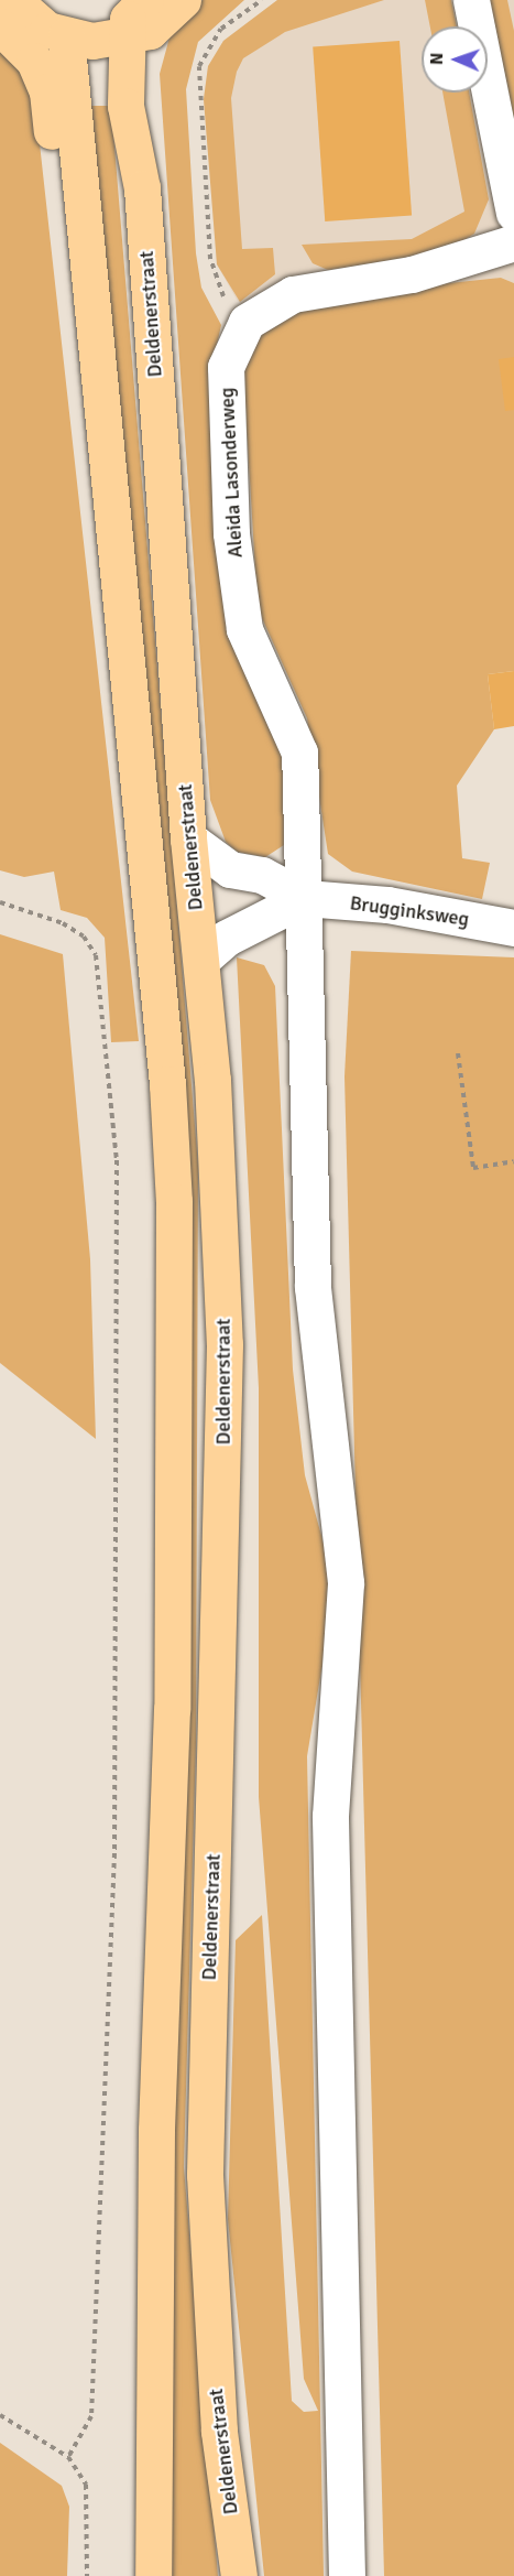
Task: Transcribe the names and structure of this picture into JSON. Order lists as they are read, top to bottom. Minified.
{"streets":{"main road":["Deldenerstraat"],"street":["Aleida Lasonderweg","Brugginksweg"]},"crossings":[["Deldenerstraat","Brugginksweg"],["Aleida Lasonderweg","Brugginksweg"]],"north":"left"}
